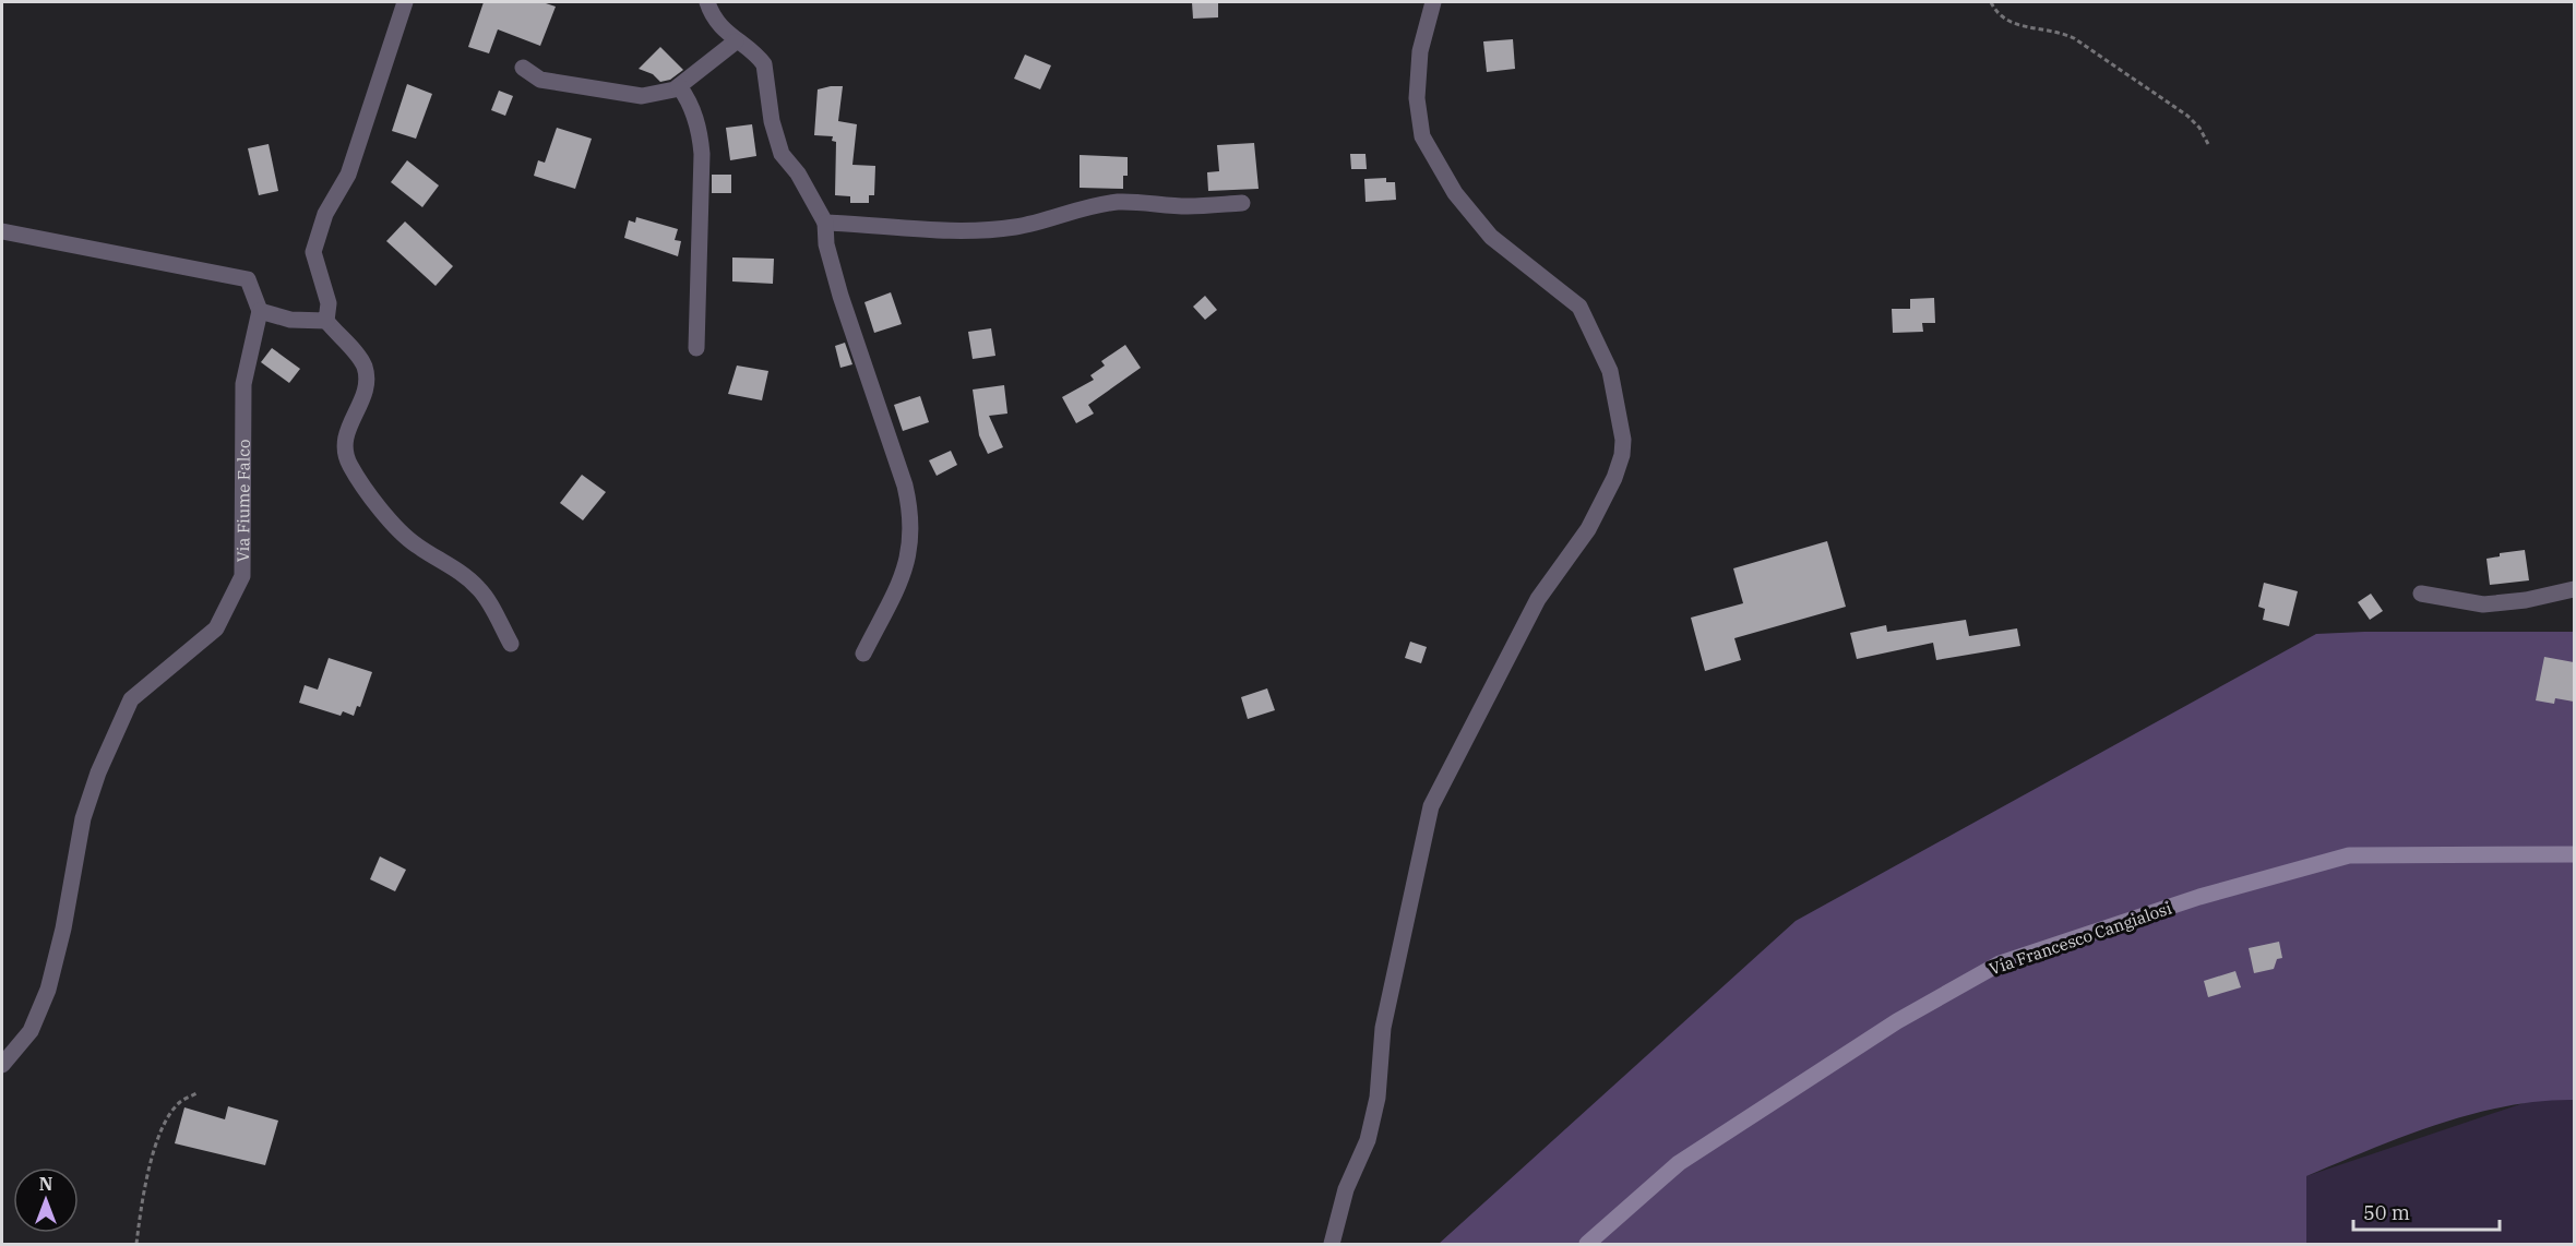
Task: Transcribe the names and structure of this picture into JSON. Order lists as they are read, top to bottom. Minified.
{"streets":{"street":["Via Fiume Falco","Via Francesco Cangialosi"]},"scale_bar":"50 m","north":"top"}
